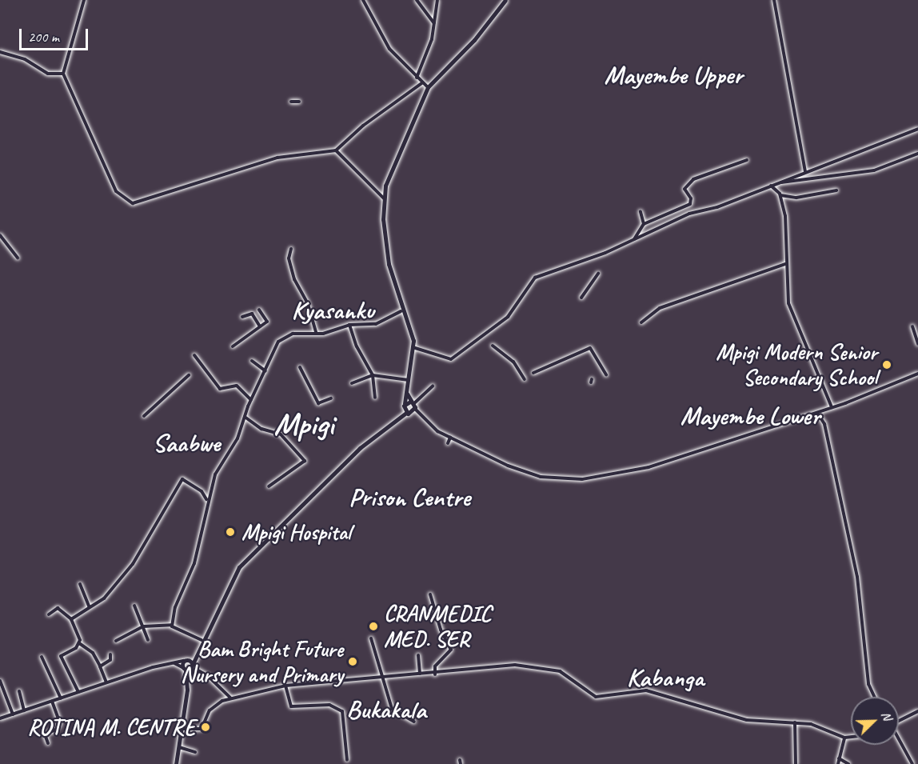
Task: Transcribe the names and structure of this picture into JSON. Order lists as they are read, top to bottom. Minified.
{"districts":["Mayembe Upper","Kyasanku","Mayembe Lower","Mpigi","Saabwe","Prison Centre","Kabanga","Bukakala"],"places":["Mpigi Modern Senior Secondary School","Mpigi Hospital","CRANMEDIC MED. SER","Bam Bright Future Nursery and Primary","ROTINA M. CENTRE"],"scale_bar":"200 m","north":"top right"}
